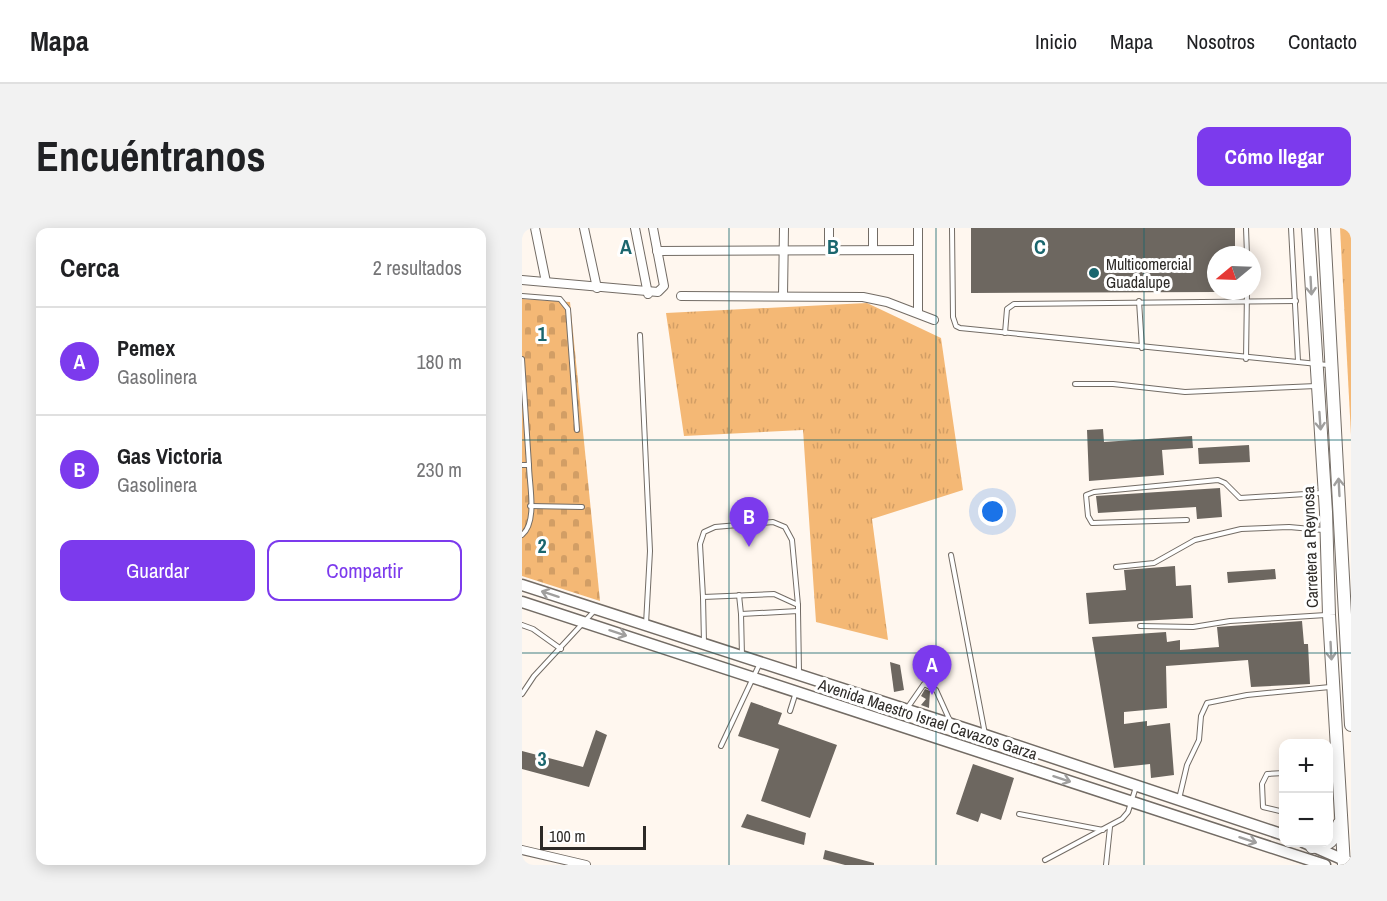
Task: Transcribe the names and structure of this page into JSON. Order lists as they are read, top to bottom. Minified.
{"streets":{"main road":["Carretera a Reynosa","Avenida Maestro Israel Cavazos Garza"]},"places":["Multicomercial Guadalupe"],"scale_bar":"100 m","north":"left","page":{"header":"Mapa","nav":["Inicio","Mapa","Nosotros","Contacto"],"buttons":["Cómo llegar",["Guardar","Compartir"]],"title":"Encuéntranos","heading":["Cerca","2 resultados"],"list":[{"mark":"A","name":"Pemex","note":"Gasolinera","value":"180 m"},{"mark":"B","name":"Gas Victoria","note":"Gasolinera","value":"230 m"}],"pins":["B","A"],"map_buttons":["+","−"],"scale":"100 m"},"grid":{"columns":["A","B","C"],"rows":["1","2","3"]}}
